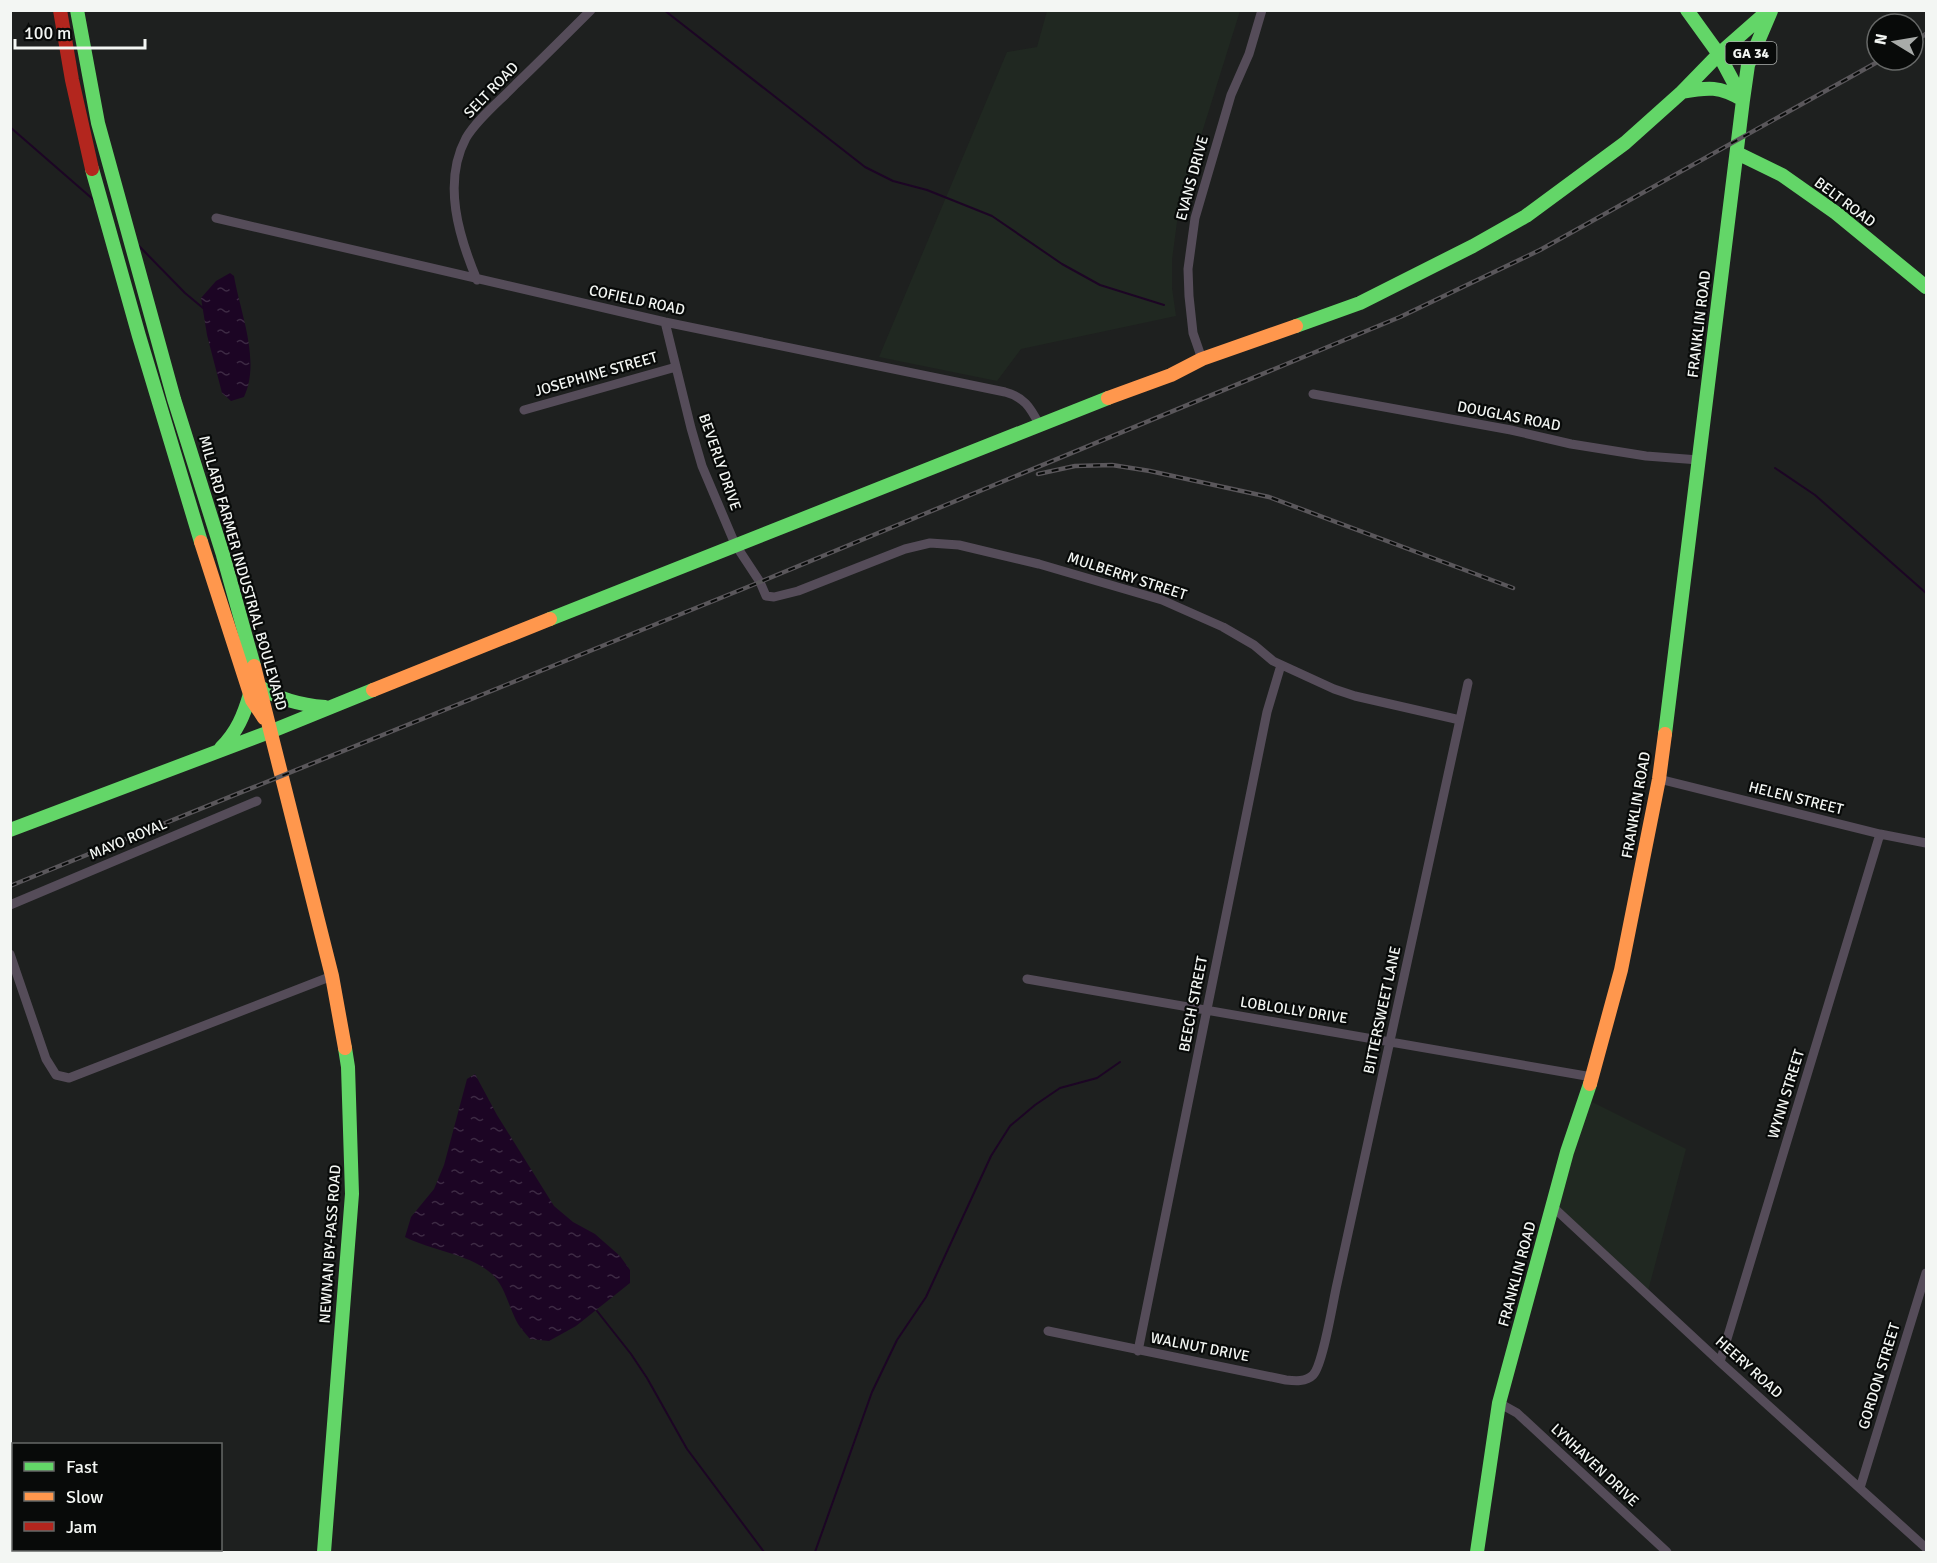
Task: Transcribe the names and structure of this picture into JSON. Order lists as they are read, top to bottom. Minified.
{"streets":{"main road":["GA 34","BELT ROAD","FRANKLIN ROAD","MILLARD FARMER INDUSTRIAL BOULEVARD","NEWNAN BY-PASS ROAD"],"street":["SELT ROAD","EVANS DRIVE","COFIELD ROAD","JOSEPHINE STREET","DOUGLAS ROAD","BEVERLY DRIVE","MULBERRY STREET","HELEN STREET","MAYO ROYAL","BEECH STREET","LOBLOLLY DRIVE","BITTERSWEET LANE","WYNN STREET","WALNUT DRIVE","HEERY ROAD","GORDON STREET","LYNHAVEN DRIVE"]},"crossings":[["GA 34","FRANKLIN ROAD"],["SELT ROAD","COFIELD ROAD"],["BELT ROAD","FRANKLIN ROAD"],["COFIELD ROAD","BEVERLY DRIVE"],["FRANKLIN ROAD","DOUGLAS ROAD"],["FRANKLIN ROAD","HELEN STREET"],["FRANKLIN ROAD","LOBLOLLY DRIVE"],["FRANKLIN ROAD","HEERY ROAD"],["FRANKLIN ROAD","LYNHAVEN DRIVE"],["JOSEPHINE STREET","BEVERLY DRIVE"],["BEVERLY DRIVE","MULBERRY STREET"],["MILLARD FARMER INDUSTRIAL BOULEVARD","NEWNAN BY-PASS ROAD"],["MULBERRY STREET","BEECH STREET"],["MULBERRY STREET","BITTERSWEET LANE"],["HELEN STREET","WYNN STREET"],["BEECH STREET","LOBLOLLY DRIVE"],["BEECH STREET","WALNUT DRIVE"],["LOBLOLLY DRIVE","BITTERSWEET LANE"],["BITTERSWEET LANE","WALNUT DRIVE"],["WYNN STREET","HEERY ROAD"],["HEERY ROAD","GORDON STREET"]],"legend":["Fast","Slow","Jam"],"scale_bar":"100 m","north":"left"}
